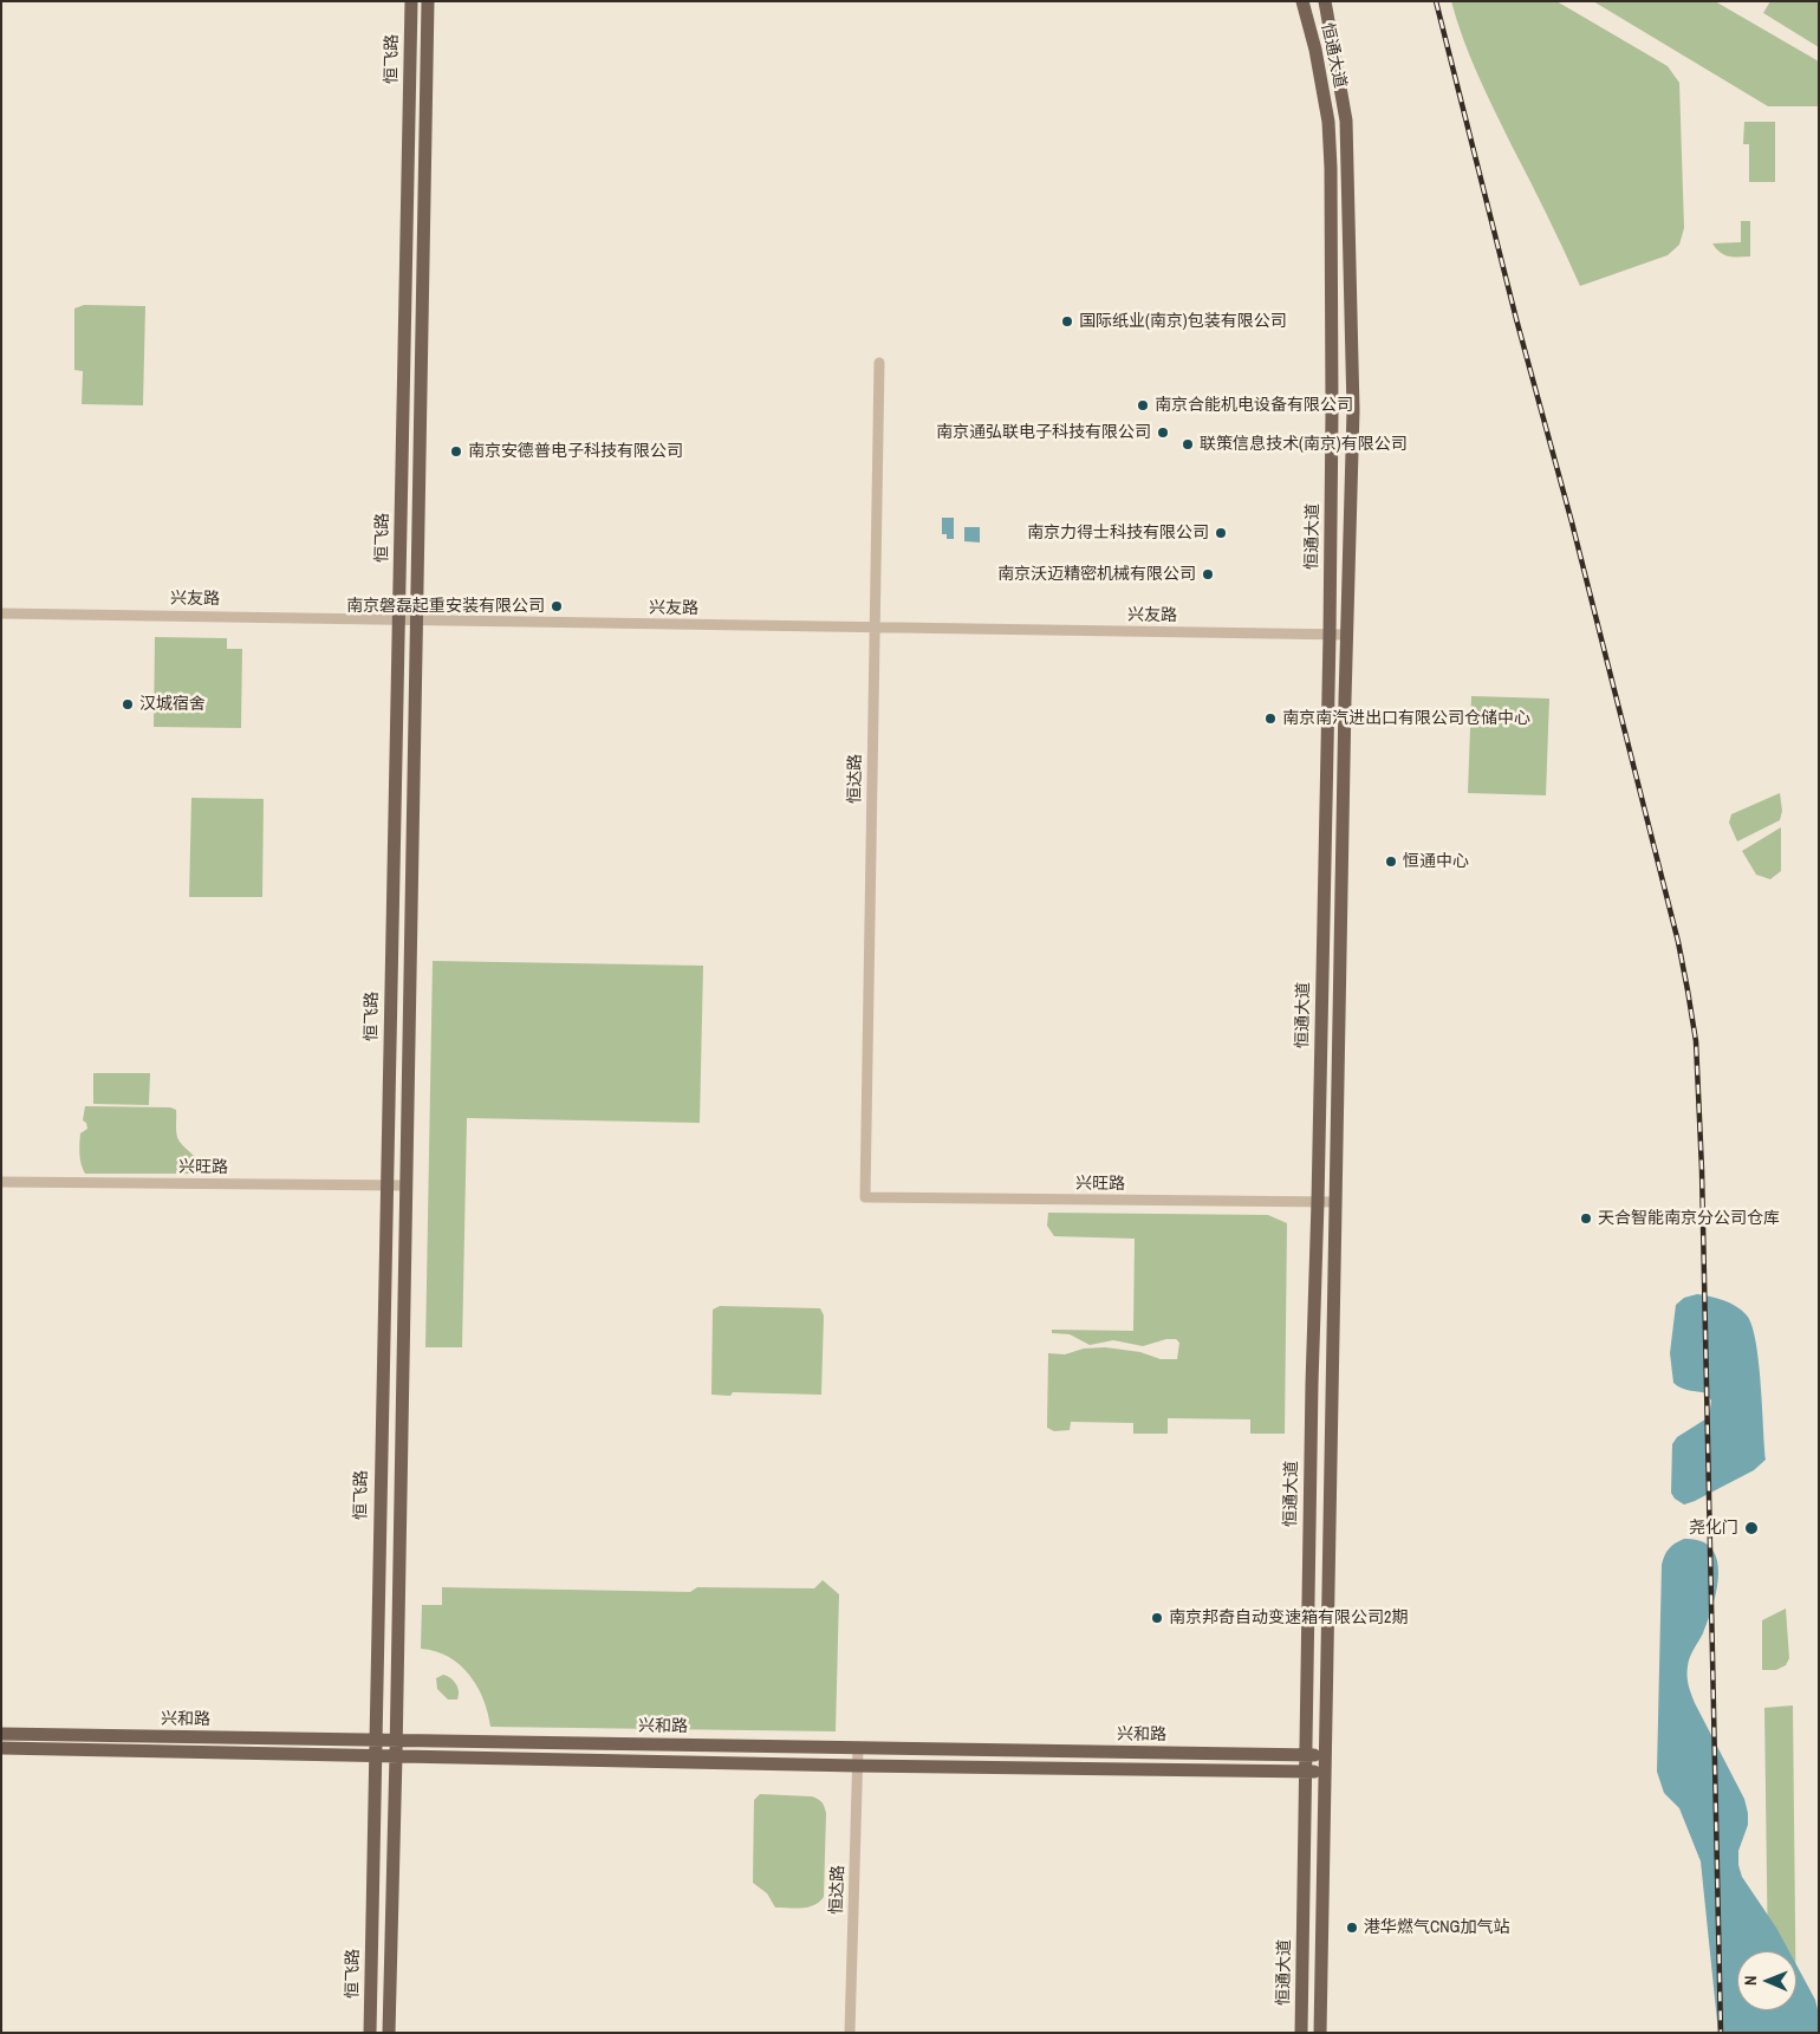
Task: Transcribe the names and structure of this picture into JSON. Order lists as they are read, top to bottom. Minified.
{"streets":{"main road":["恒通大道","恒飞路","兴和路"],"street":["兴友路","恒达路","兴旺路"]},"crossings":[["恒通大道","兴友路"],["恒通大道","兴旺路"],["恒通大道","兴和路"],["恒飞路","兴友路"],["恒飞路","兴旺路"],["恒飞路","兴和路"],["兴友路","恒达路"],["恒达路","兴旺路"],["恒达路","兴和路"]],"places":["国际纸业(南京)包装有限公司","南京合能机电设备有限公司","南京通弘联电子科技有限公司","联策信息技术(南京)有限公司","南京安德普电子科技有限公司","南京力得士科技有限公司","南京沃迈精密机械有限公司","南京磐磊起重安装有限公司","汉城宿舍","南京南汽进出口有限公司仓储中心","恒通中心","天合智能南京分公司仓库","尧化门","南京邦奇自动变速箱有限公司2期","港华燃气CNG加气站"],"north":"left"}
